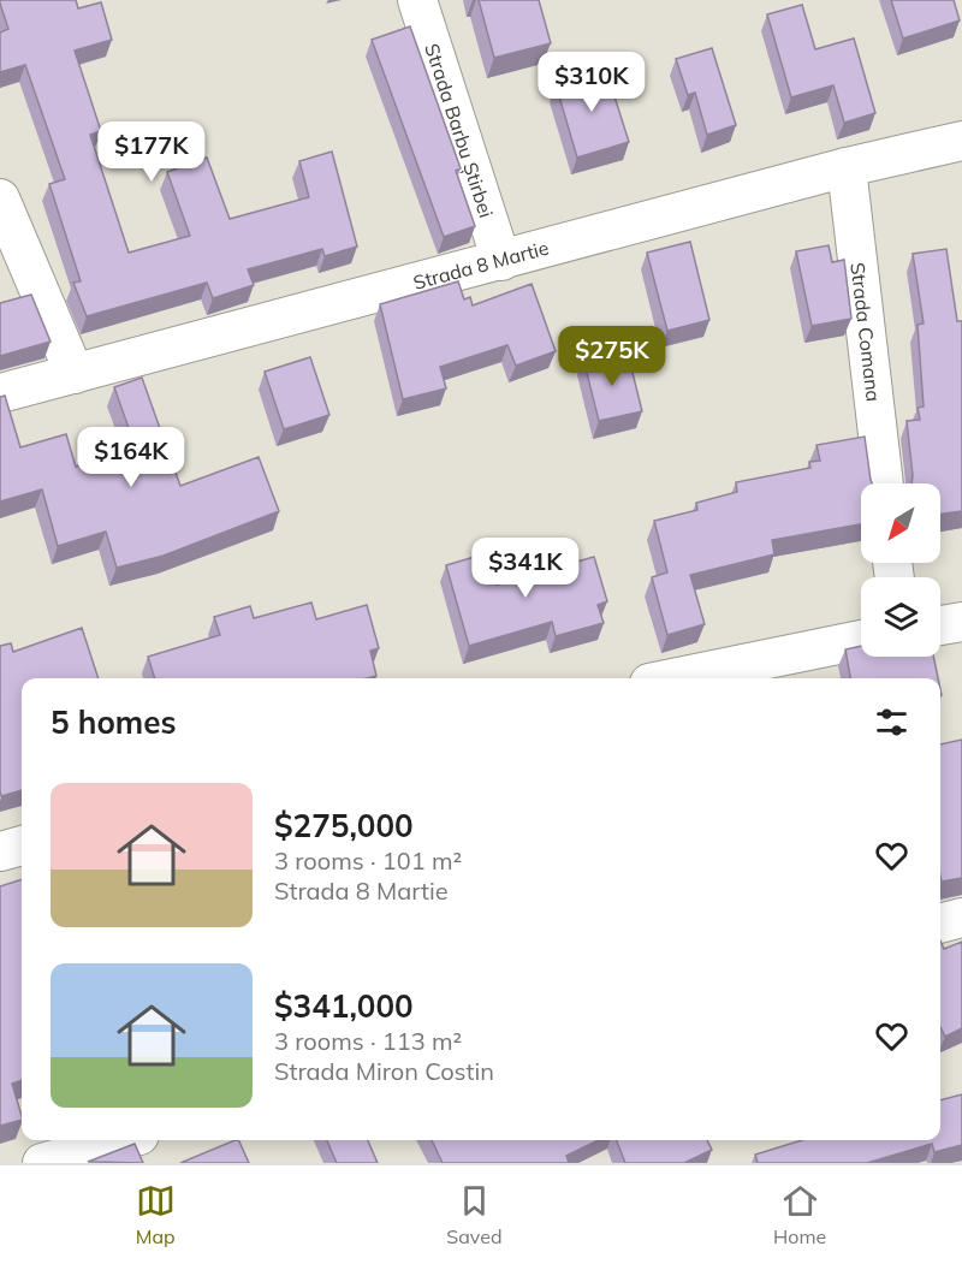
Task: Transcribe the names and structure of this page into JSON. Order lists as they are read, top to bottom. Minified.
{"streets":{"street":["Strada Barbu Știrbei","Strada 8 Martie","Strada Comana"]},"crossings":[["Strada Barbu Știrbei","Strada 8 Martie"],["Strada 8 Martie","Strada Comana"]],"north":"bottom left","page":{"price":["$310K","$177K","$275K","$164K","$341K"],"heading":"5 homes","list":[{"name":"$275,000","note":"3 rooms · 101 m² · Strada 8 Martie"},{"name":"$341,000","note":"3 rooms · 113 m² · Strada Miron Costin"}],"tabs":["Map","Saved","Home"]}}
